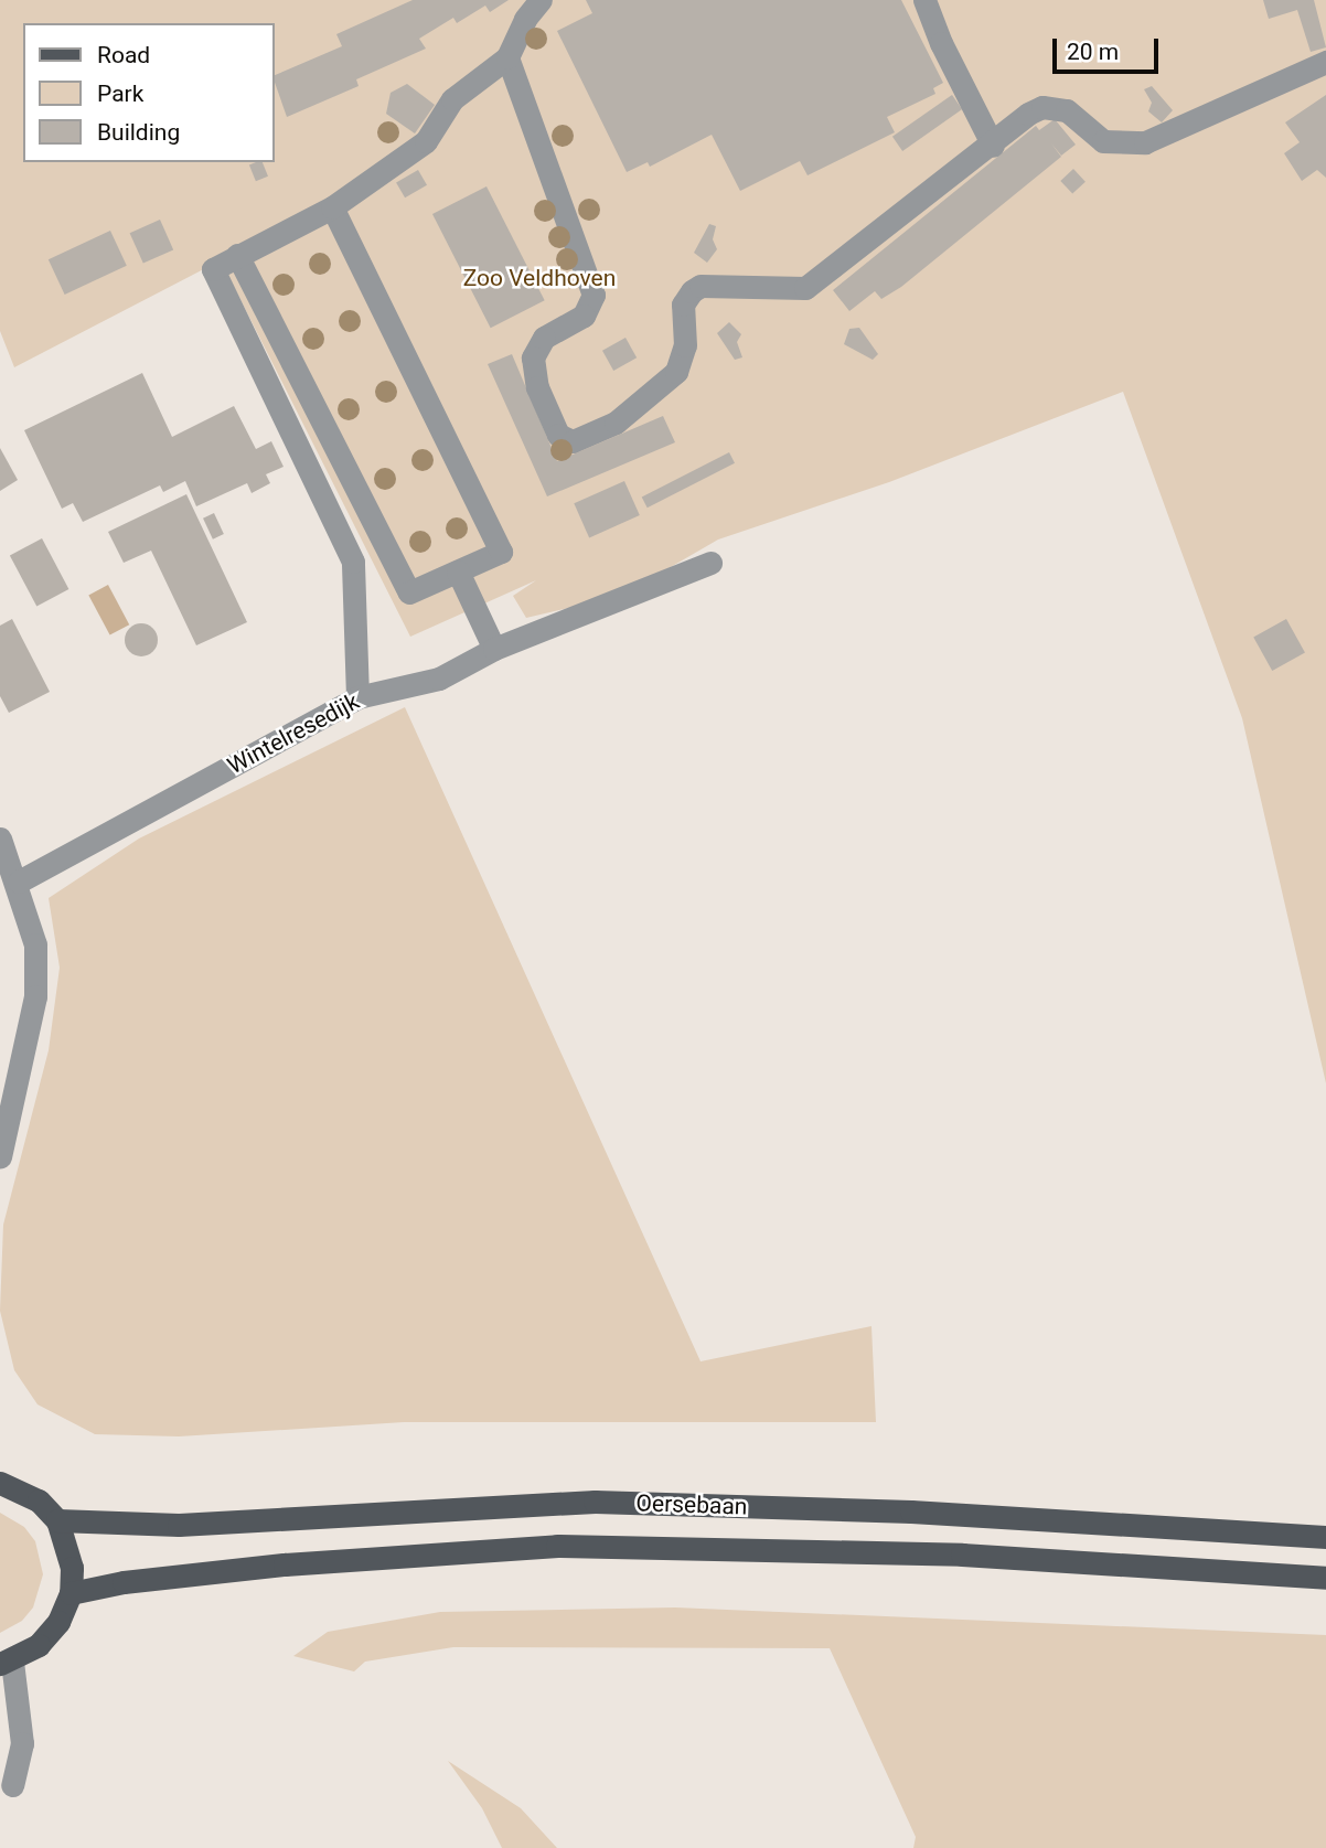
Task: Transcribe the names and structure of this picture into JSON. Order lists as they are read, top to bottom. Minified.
{"streets":{"main road":["Oersebaan"],"street":["Wintelresedijk"]},"parks":["Zoo Veldhoven"],"legend":["Road","Park","Building"],"scale_bar":"20 m"}
